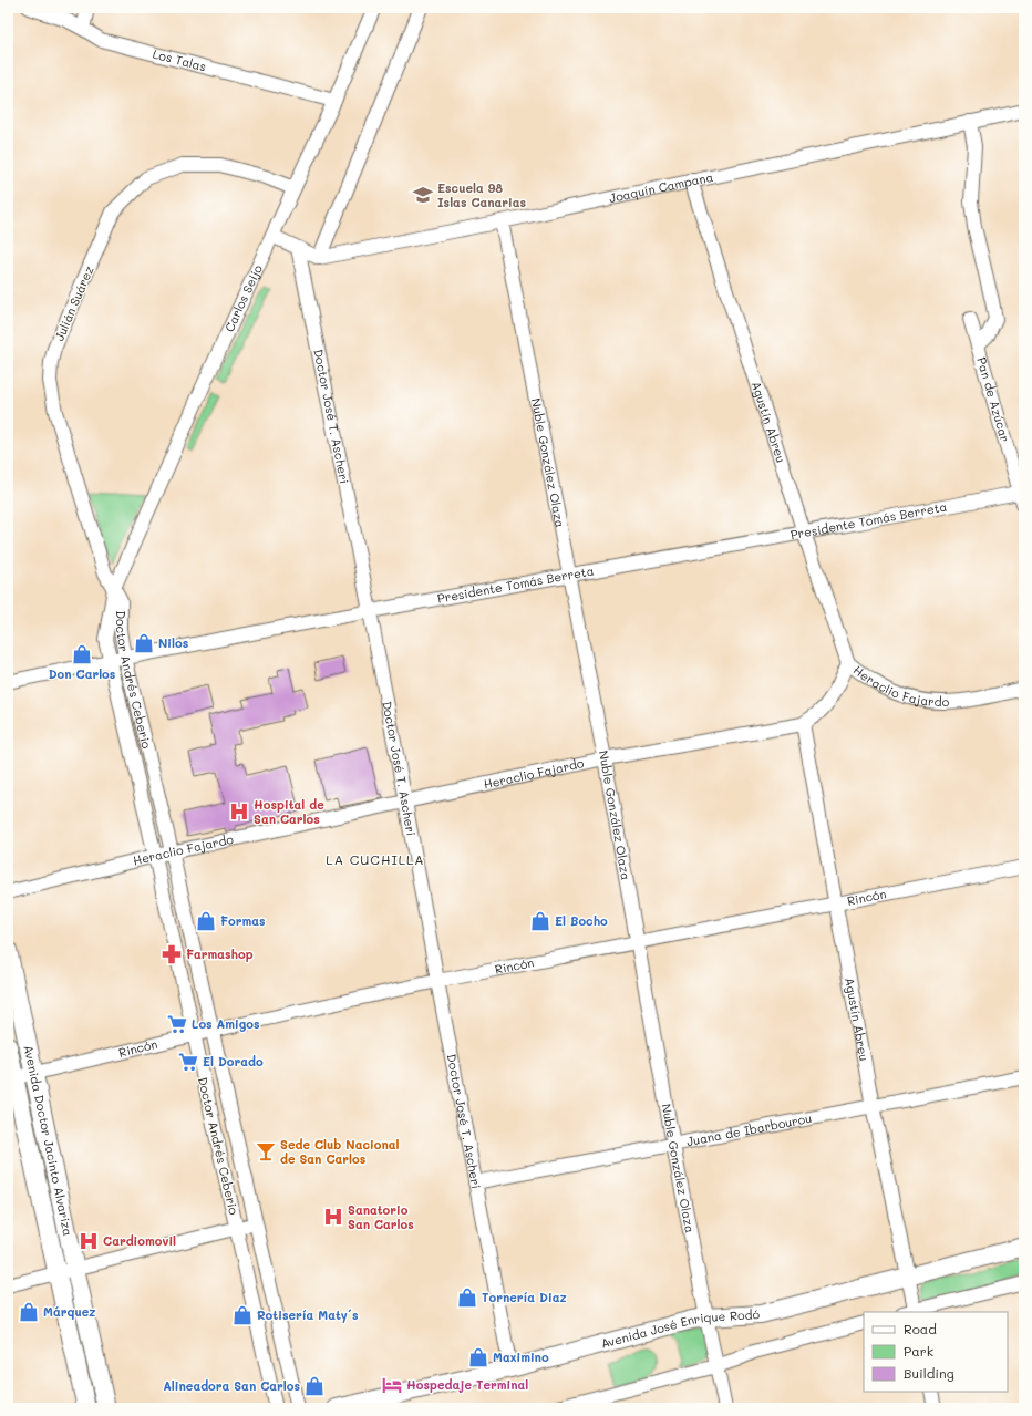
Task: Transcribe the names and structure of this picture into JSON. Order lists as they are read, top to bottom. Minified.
{"streets":{"main road":["Avenida Doctor Jacinto Alvariza","Avenida José Enrique Rodó"],"street":["Los Talas","Joaquín Campana","Carlos Seijo","Julián Suárez","Pan de Azúcar","Doctor José T. Ascheri","Agustín Abreu","Nuble González Olaza","Presidente Tomás Berreta","Doctor Andrés Ceberio","Heraclio Fajardo","Rincón","Juana de Ibarbourou"]},"crossings":[["Los Talas","Carlos Seijo"],["Joaquín Campana","Agustín Abreu"],["Joaquín Campana","Nuble González Olaza"],["Carlos Seijo","Julián Suárez"],["Carlos Seijo","Doctor Andrés Ceberio"],["Julián Suárez","Doctor Andrés Ceberio"],["Pan de Azúcar","Presidente Tomás Berreta"],["Doctor José T. Ascheri","Presidente Tomás Berreta"],["Doctor José T. Ascheri","Heraclio Fajardo"],["Doctor José T. Ascheri","Rincón"],["Doctor José T. Ascheri","Juana de Ibarbourou"],["Doctor José T. Ascheri","Avenida José Enrique Rodó"],["Agustín Abreu","Presidente Tomás Berreta"],["Agustín Abreu","Heraclio Fajardo"],["Agustín Abreu","Rincón"],["Agustín Abreu","Juana de Ibarbourou"],["Agustín Abreu","Avenida José Enrique Rodó"],["Nuble González Olaza","Presidente Tomás Berreta"],["Nuble González Olaza","Heraclio Fajardo"],["Nuble González Olaza","Rincón"],["Nuble González Olaza","Juana de Ibarbourou"],["Nuble González Olaza","Avenida José Enrique Rodó"],["Presidente Tomás Berreta","Doctor Andrés Ceberio"],["Doctor Andrés Ceberio","Heraclio Fajardo"],["Doctor Andrés Ceberio","Rincón"],["Rincón","Avenida Doctor Jacinto Alvariza"]],"districts":["LA CUCHILLA"],"places":{"school or university":["Escuela 98 Islas Canarias"],"shop":["Nilos","Don Carlos","Formas","El Bocho","Tornería Diaz","Márquez","Rotisería Maty´s","Maximino","Alineadora San Carlos"],"hospital":["Hospital de San Carlos","Sanatorio San Carlos","Cardiomovil"],"pharmacy":["Farmashop"],"supermarket":["Los Amigos","El Dorado"],"bar":["Sede Club Nacional de San Carlos"],"hotel":["Hospedaje Terminal"]},"legend":["Road","Park","Building"]}
